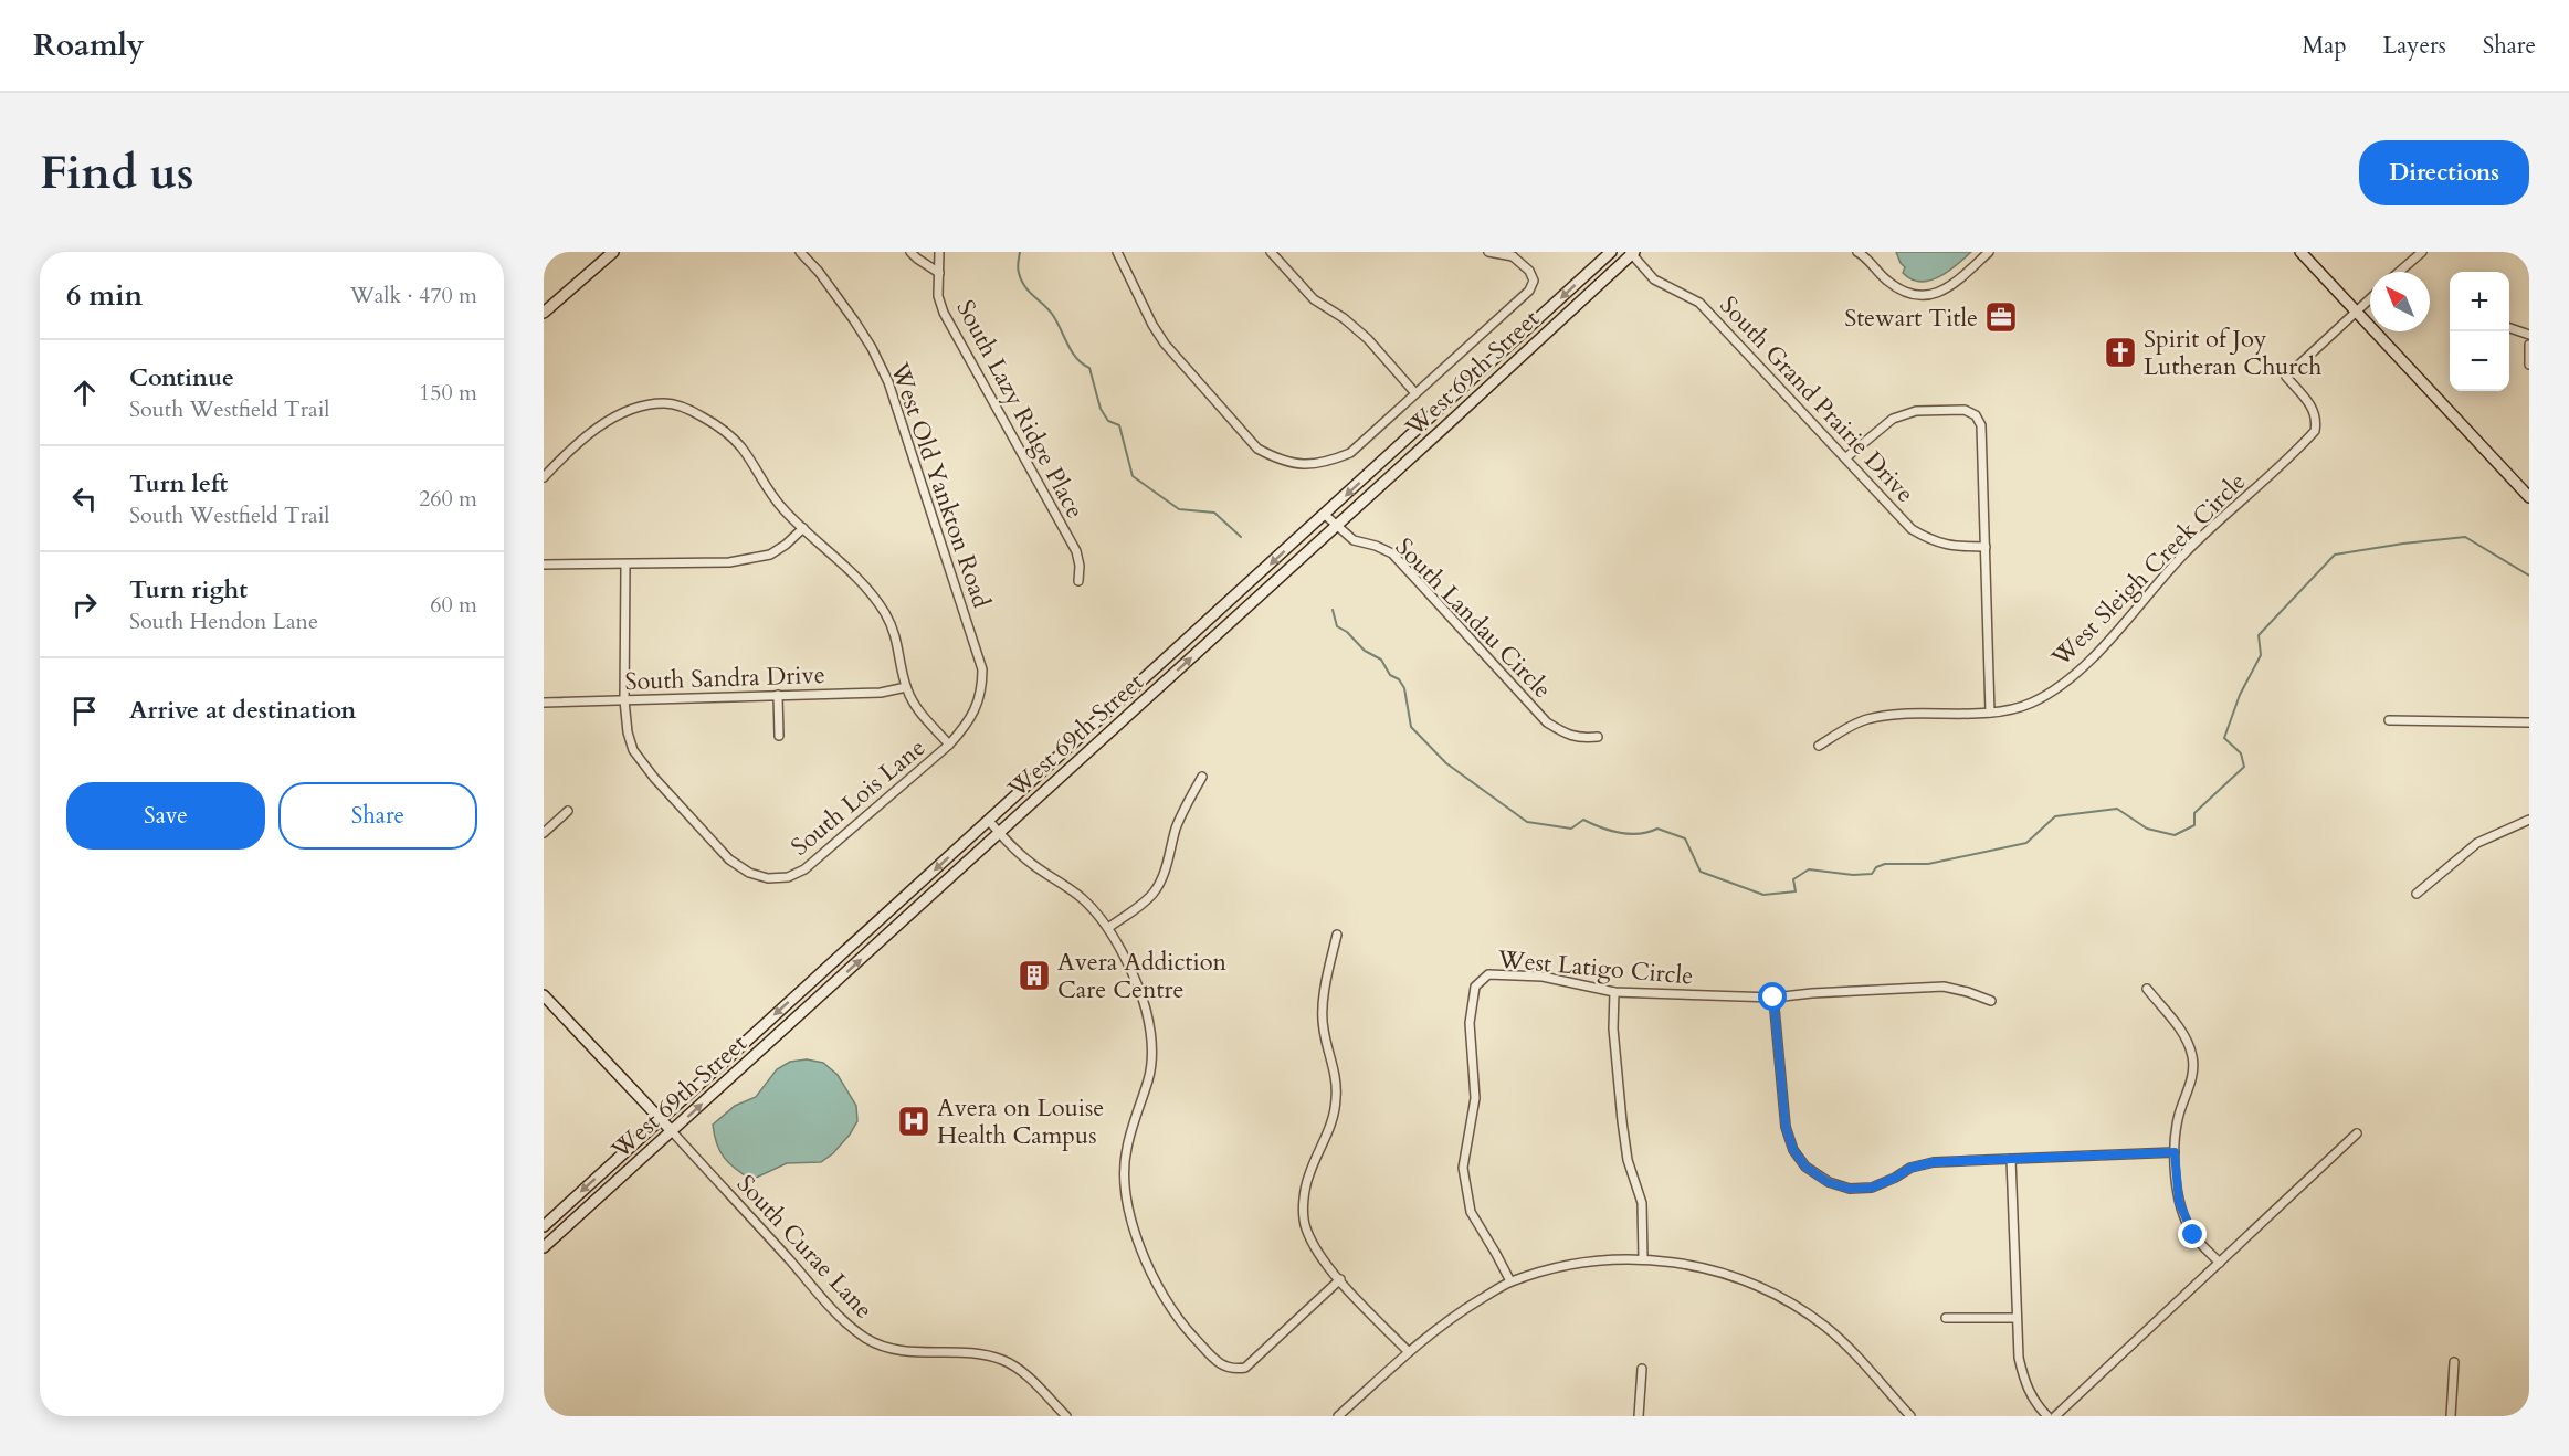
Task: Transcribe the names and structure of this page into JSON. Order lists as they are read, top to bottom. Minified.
{"streets":{"main road":["West 69th Street"],"street":["South Grand Prairie Drive","South Lazy Ridge Place","West Old Yankton Road","West Sleigh Creek Circle","South Landau Circle","South Sandra Drive","South Lois Lane","West Latigo Circle","South Curae Lane"]},"crossings":[["West 69th Street","South Grand Prairie Drive"],["West 69th Street","South Landau Circle"],["West 69th Street","South Curae Lane"],["West Old Yankton Road","South Lois Lane"],["South Sandra Drive","South Lois Lane"]],"places":{"office":["Stewart Title"],"church":["Spirit of Joy Lutheran Church"],"building":["Avera Addiction Care Centre"],"hospital":["Avera on Louise Health Campus"]},"north":"top left","page":{"header":"Roamly","nav":["Map","Layers","Share"],"buttons":["Directions",["Save","Share"]],"title":"Find us","heading":["6 min","Walk · 470 m"],"map_buttons":["+","−"],"list":[["Continue","South Westfield Trail","150 m"],["Turn left","South Westfield Trail","260 m"],["Turn right","South Hendon Lane","60 m"],"Arrive at destination"]}}
